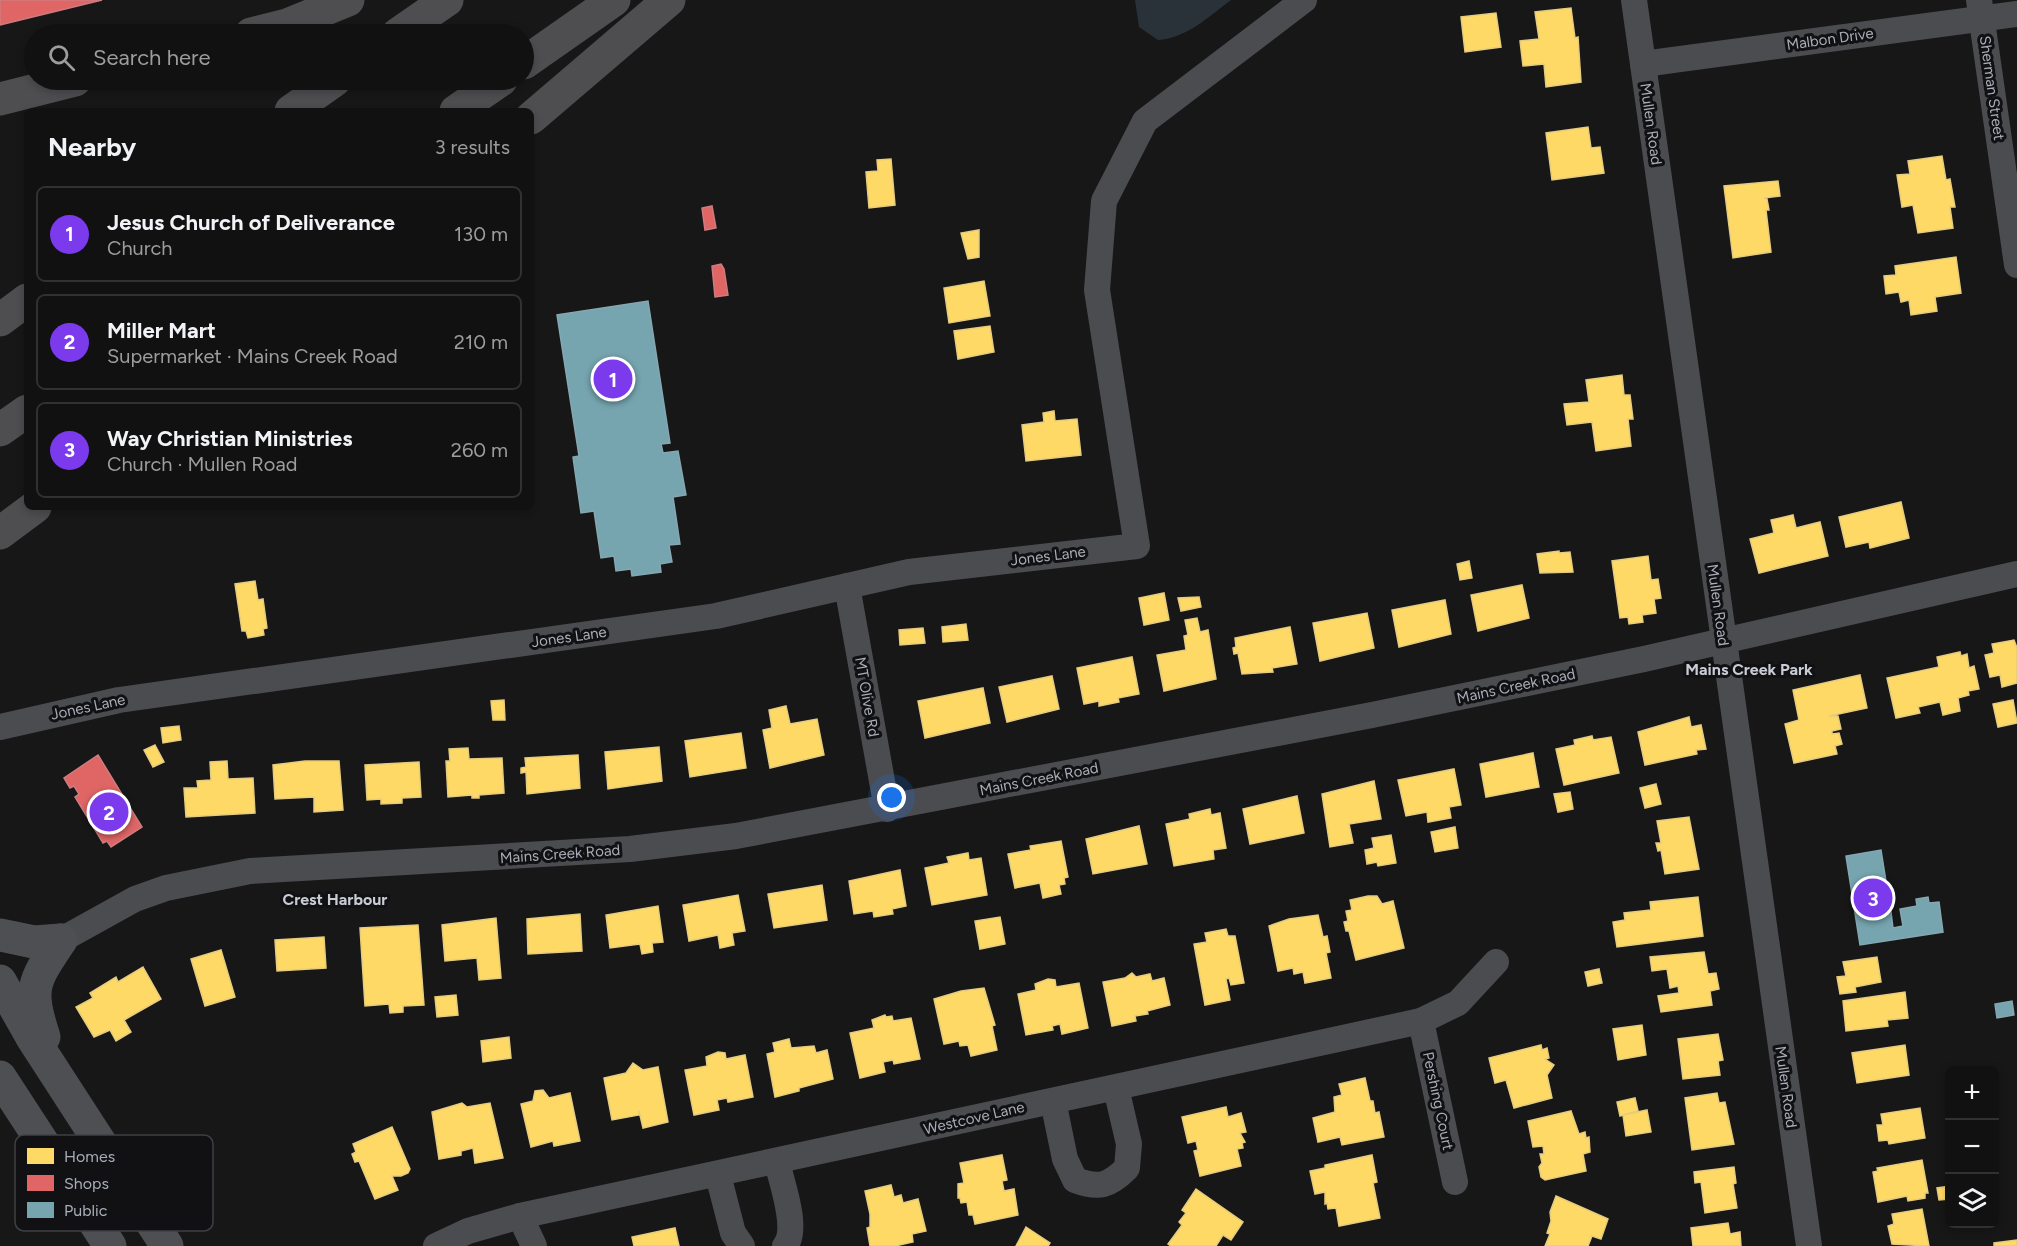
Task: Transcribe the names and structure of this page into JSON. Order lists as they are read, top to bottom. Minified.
{"streets":{"street":["Malbon Drive","Sherman Street","Mullen Road","Jones Lane","Mains Creek Road","MT Olive Rd","Pershing Court","Westcove Lane"]},"crossings":[["Malbon Drive","Sherman Street"],["Malbon Drive","Mullen Road"],["Mullen Road","Mains Creek Road"],["Jones Lane","MT Olive Rd"],["Mains Creek Road","MT Olive Rd"],["Pershing Court","Westcove Lane"]],"districts":["Mains Creek Park","Crest Harbour"],"legend":["Homes","Shops","Public"],"page":{"search":"Search here","heading":["Nearby","3 results"],"list":[{"mark":"1","name":"Jesus Church of Deliverance","note":"Church","value":"130 m"},{"mark":"2","name":"Miller Mart","note":"Supermarket · Mains Creek Road","value":"210 m"},{"mark":"3","name":"Way Christian Ministries","note":"Church · Mullen Road","value":"260 m"}],"pins":["1","2","3"],"map_buttons":["+","−"]}}
